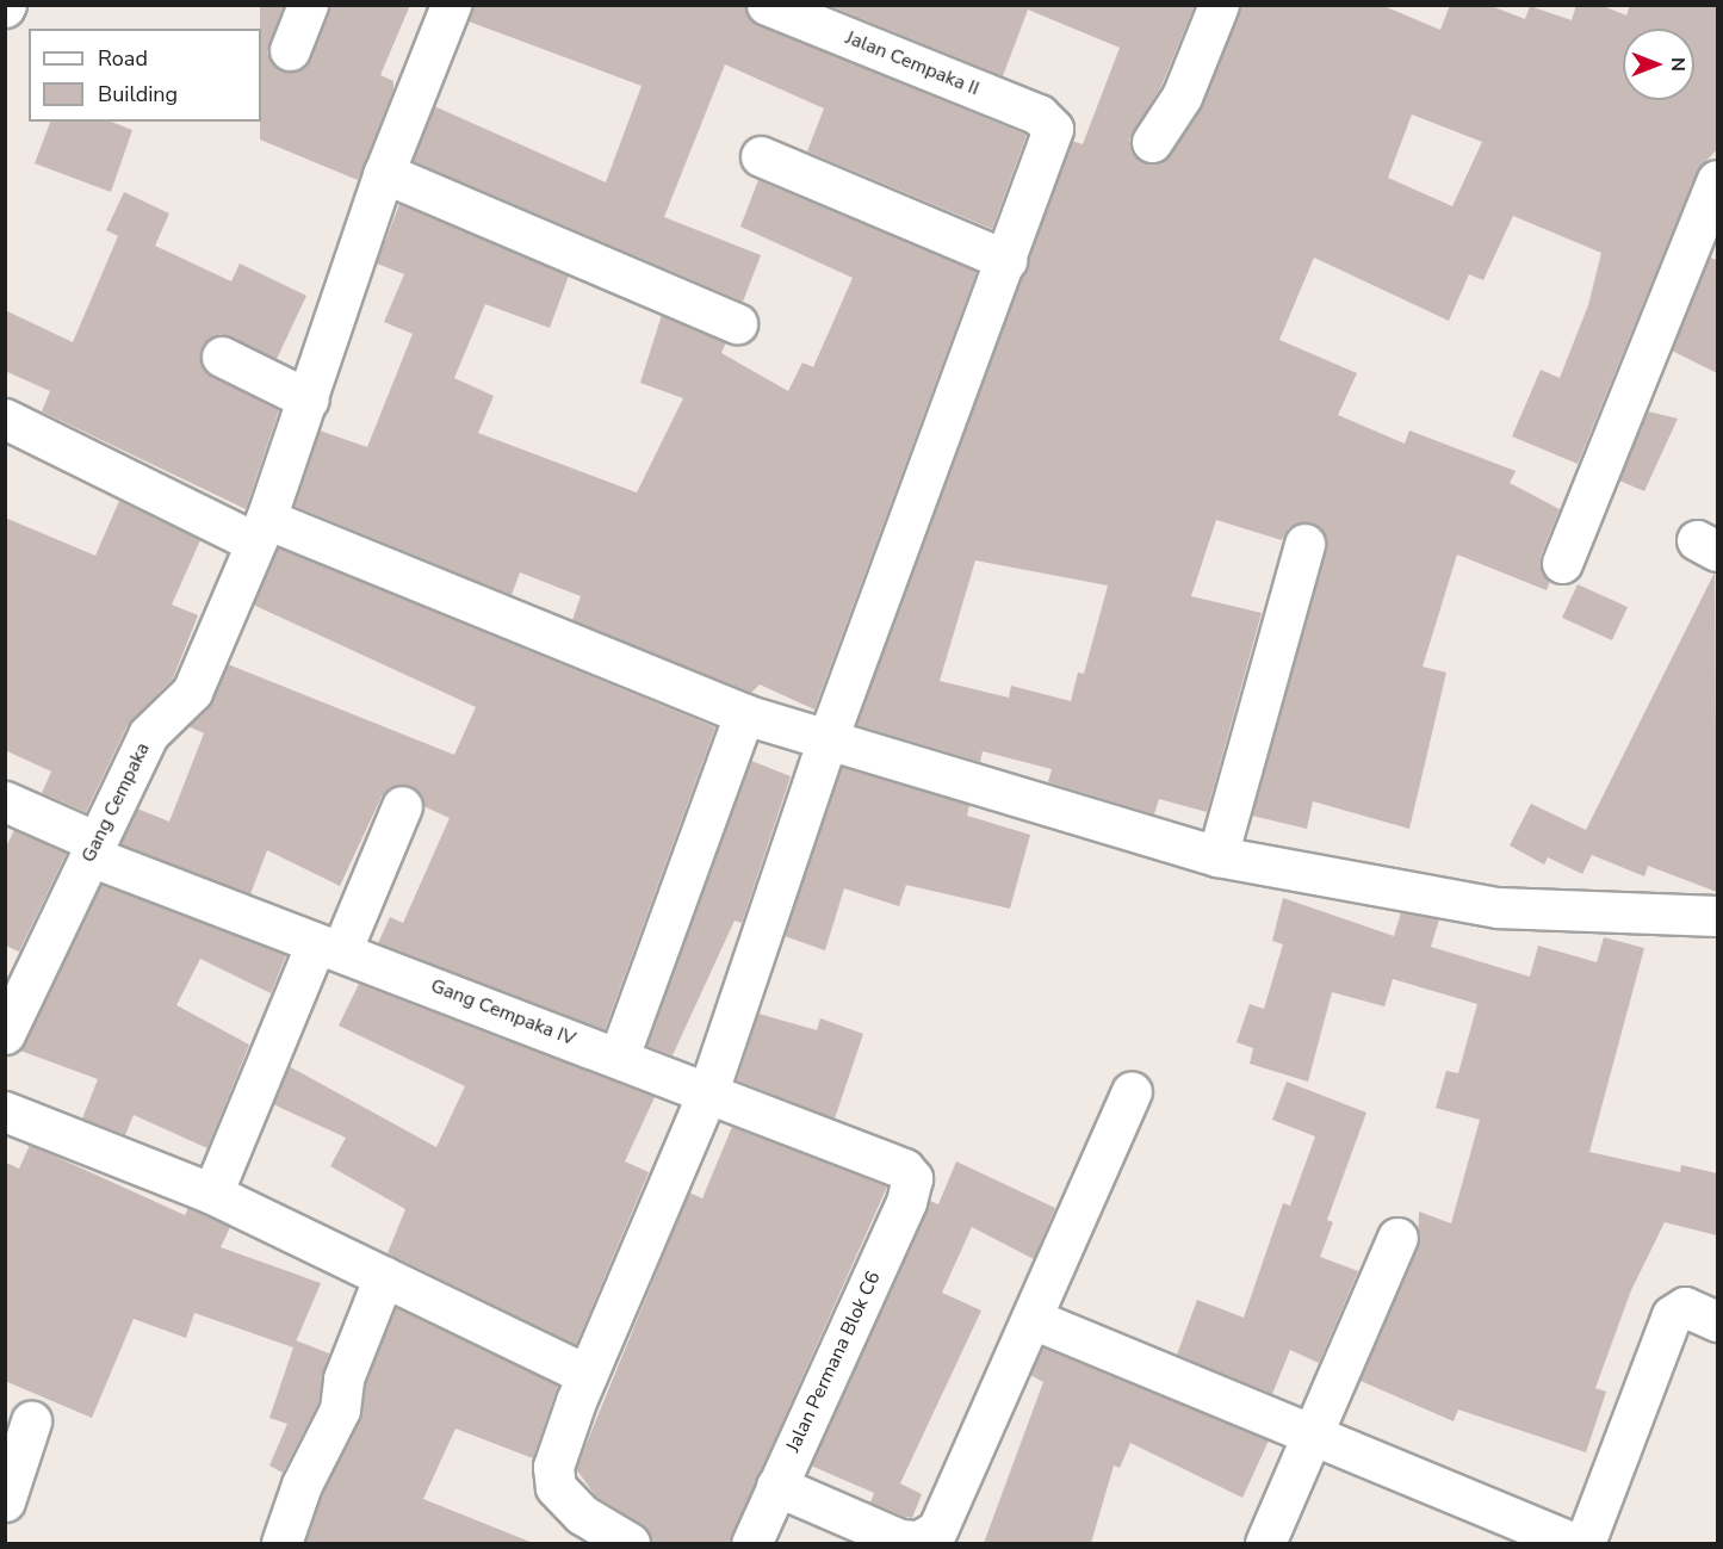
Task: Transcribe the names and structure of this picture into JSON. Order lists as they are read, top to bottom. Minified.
{"streets":{"street":["Jalan Cempaka II","Gang Cempaka","Gang Cempaka IV","Jalan Permana Blok C6"]},"crossings":[["Gang Cempaka","Gang Cempaka IV"],["Gang Cempaka IV","Jalan Permana Blok C6"]],"legend":["Road","Building"],"north":"right"}
